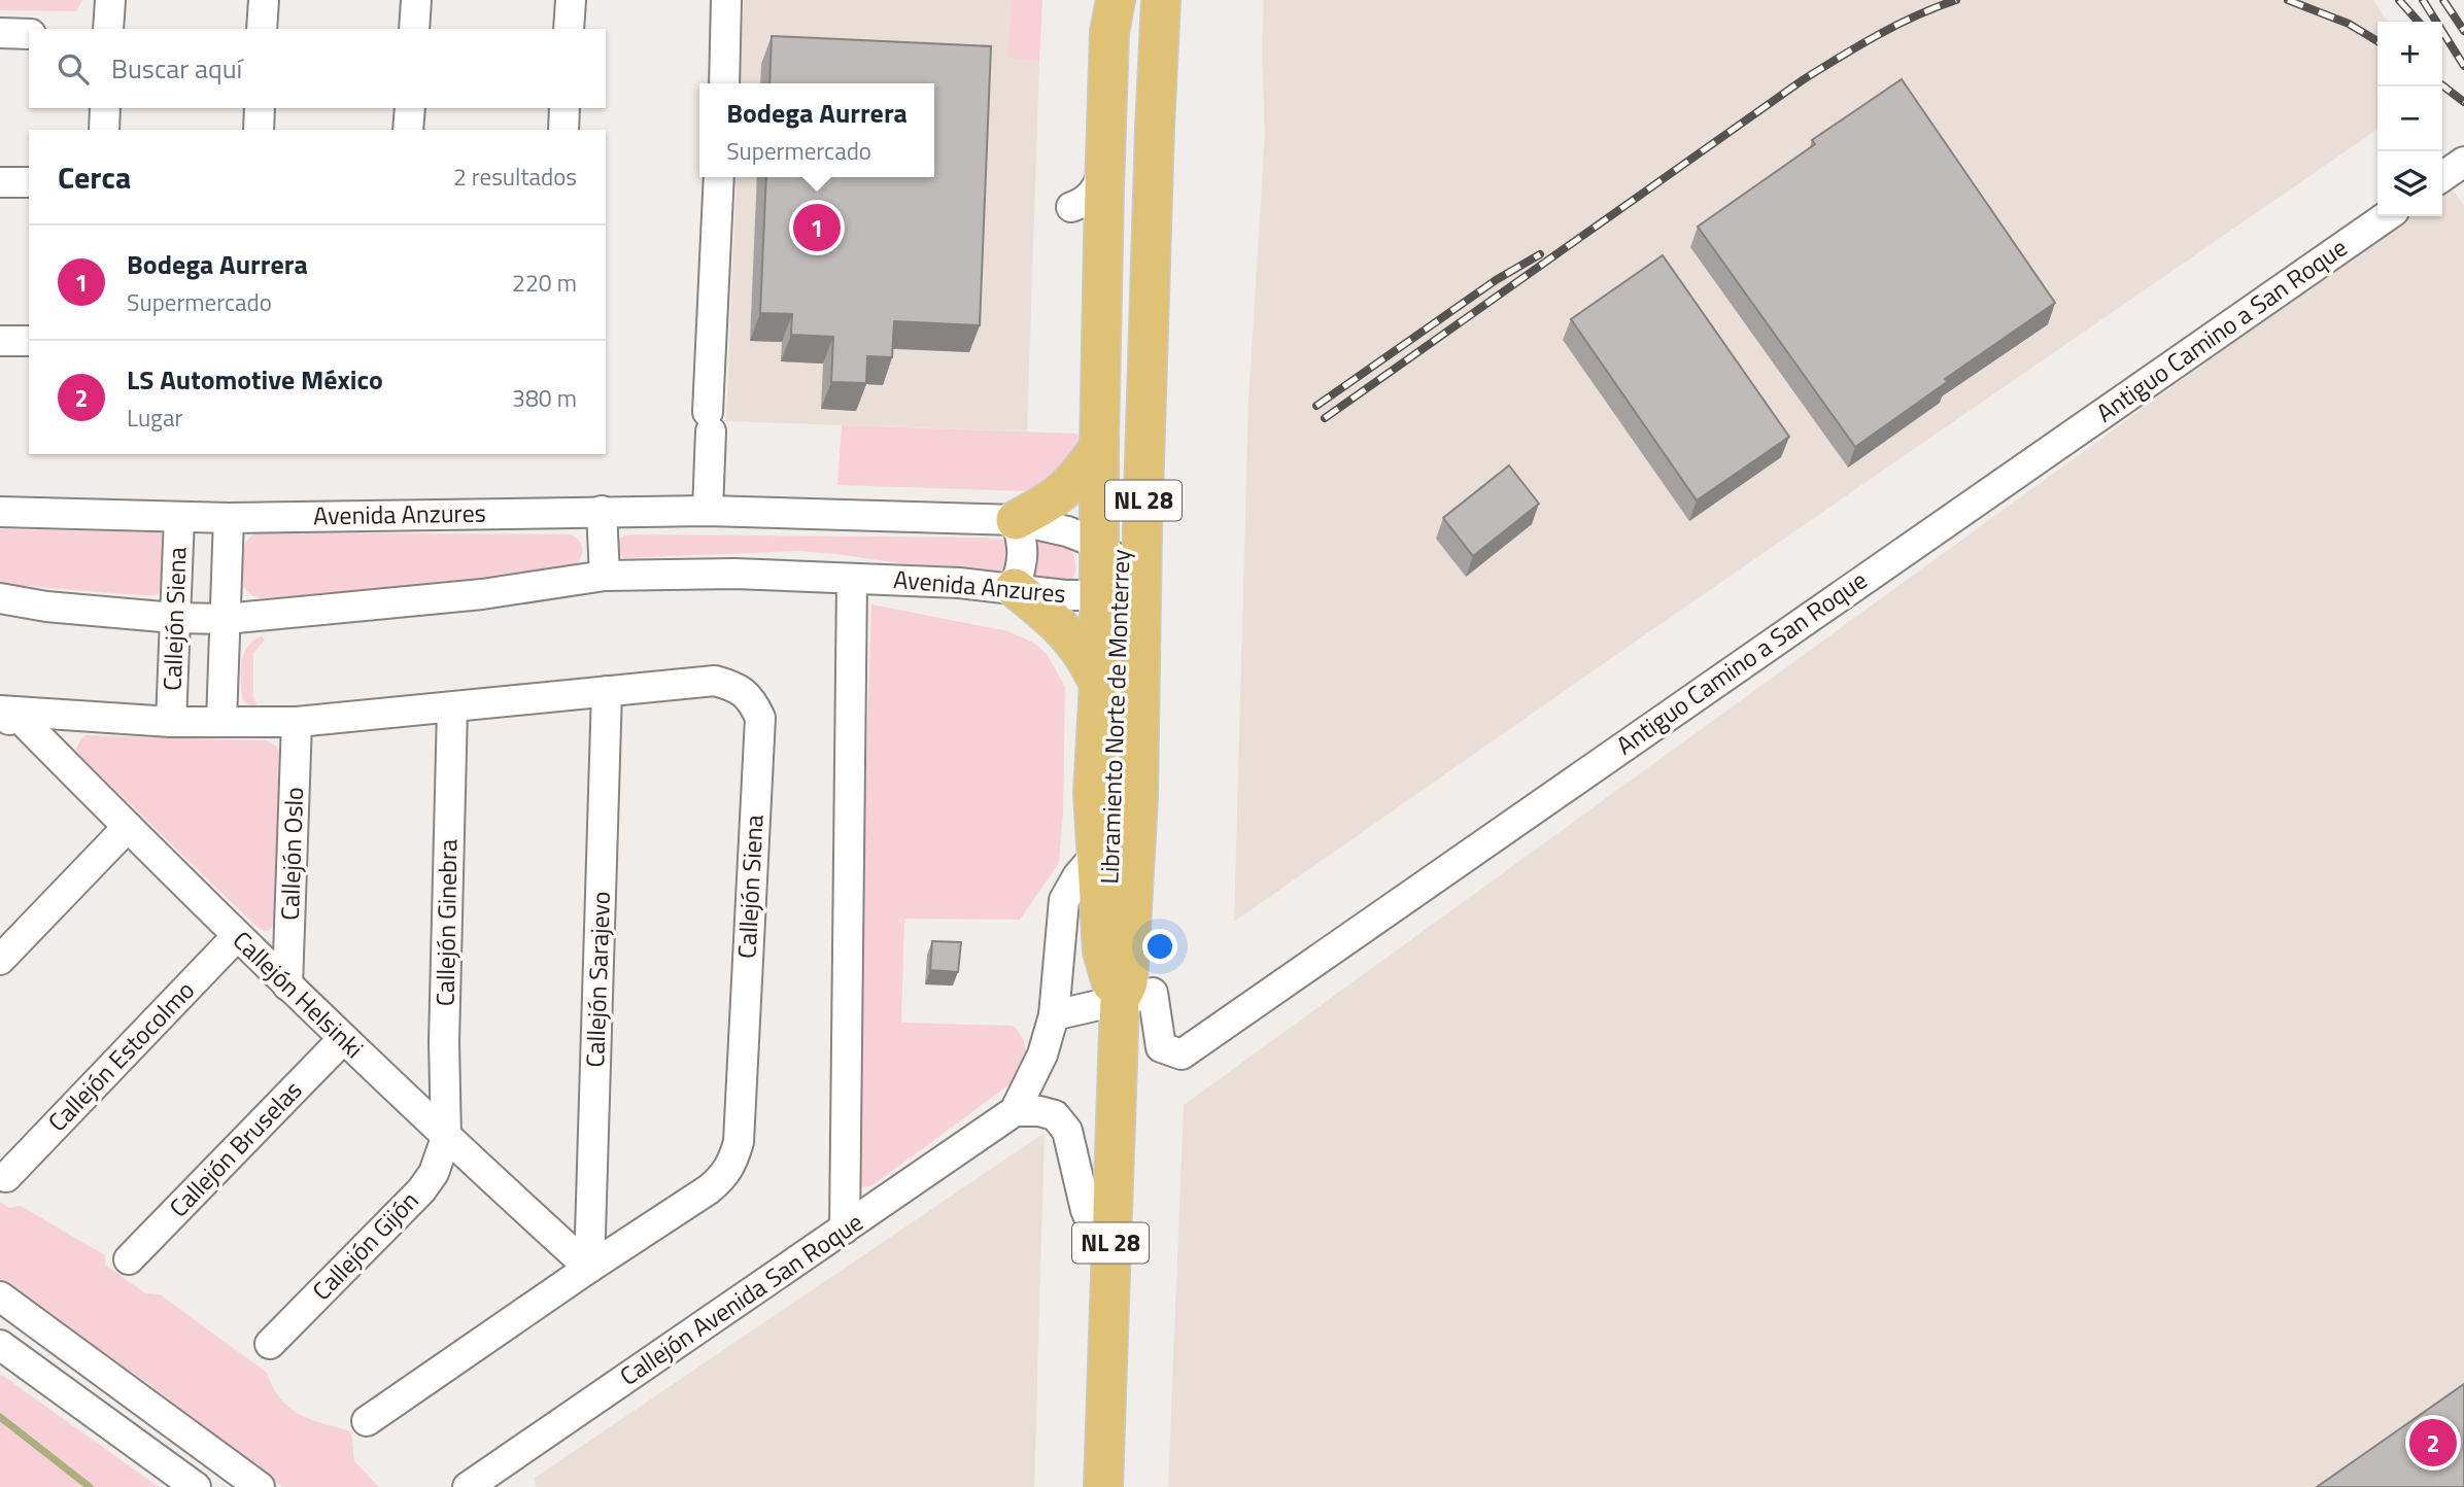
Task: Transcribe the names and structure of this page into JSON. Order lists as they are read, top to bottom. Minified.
{"streets":{"main road":["NL 28","Libramiento Norte de Monterrey"],"street":["Antiguo Camino a San Roque","Avenida Anzures","Callejón Siena","Callejón Oslo","Callejón Ginebra","Callejón Sarajevo","Callejón Helsinki","Callejón Estocolmo","Callejón Bruselas","Callejón Gijón","Callejón Avenida San Roque"]},"crossings":[["Antiguo Camino a San Roque","Libramiento Norte de Monterrey"],["Avenida Anzures","Callejón Siena"],["Avenida Anzures","Libramiento Norte de Monterrey"],["Callejón Siena","Callejón Oslo"],["Callejón Siena","Callejón Ginebra"],["Callejón Siena","Callejón Sarajevo"],["Callejón Siena","Callejón Helsinki"],["Callejón Oslo","Callejón Helsinki"],["Callejón Ginebra","Callejón Helsinki"],["Callejón Ginebra","Callejón Gijón"],["Callejón Sarajevo","Callejón Helsinki"],["Callejón Helsinki","Callejón Estocolmo"],["Callejón Helsinki","Callejón Bruselas"],["Callejón Helsinki","Callejón Gijón"]],"page":{"map_buttons":["+","−"],"search":"Buscar aquí","popup":["Bodega Aurrera","Supermercado"],"heading":["Cerca","2 resultados"],"pins":["1","2"],"list":[{"mark":"1","name":"Bodega Aurrera","note":"Supermercado","value":"220 m"},{"mark":"2","name":"LS Automotive México","note":"Lugar","value":"380 m"}]}}
